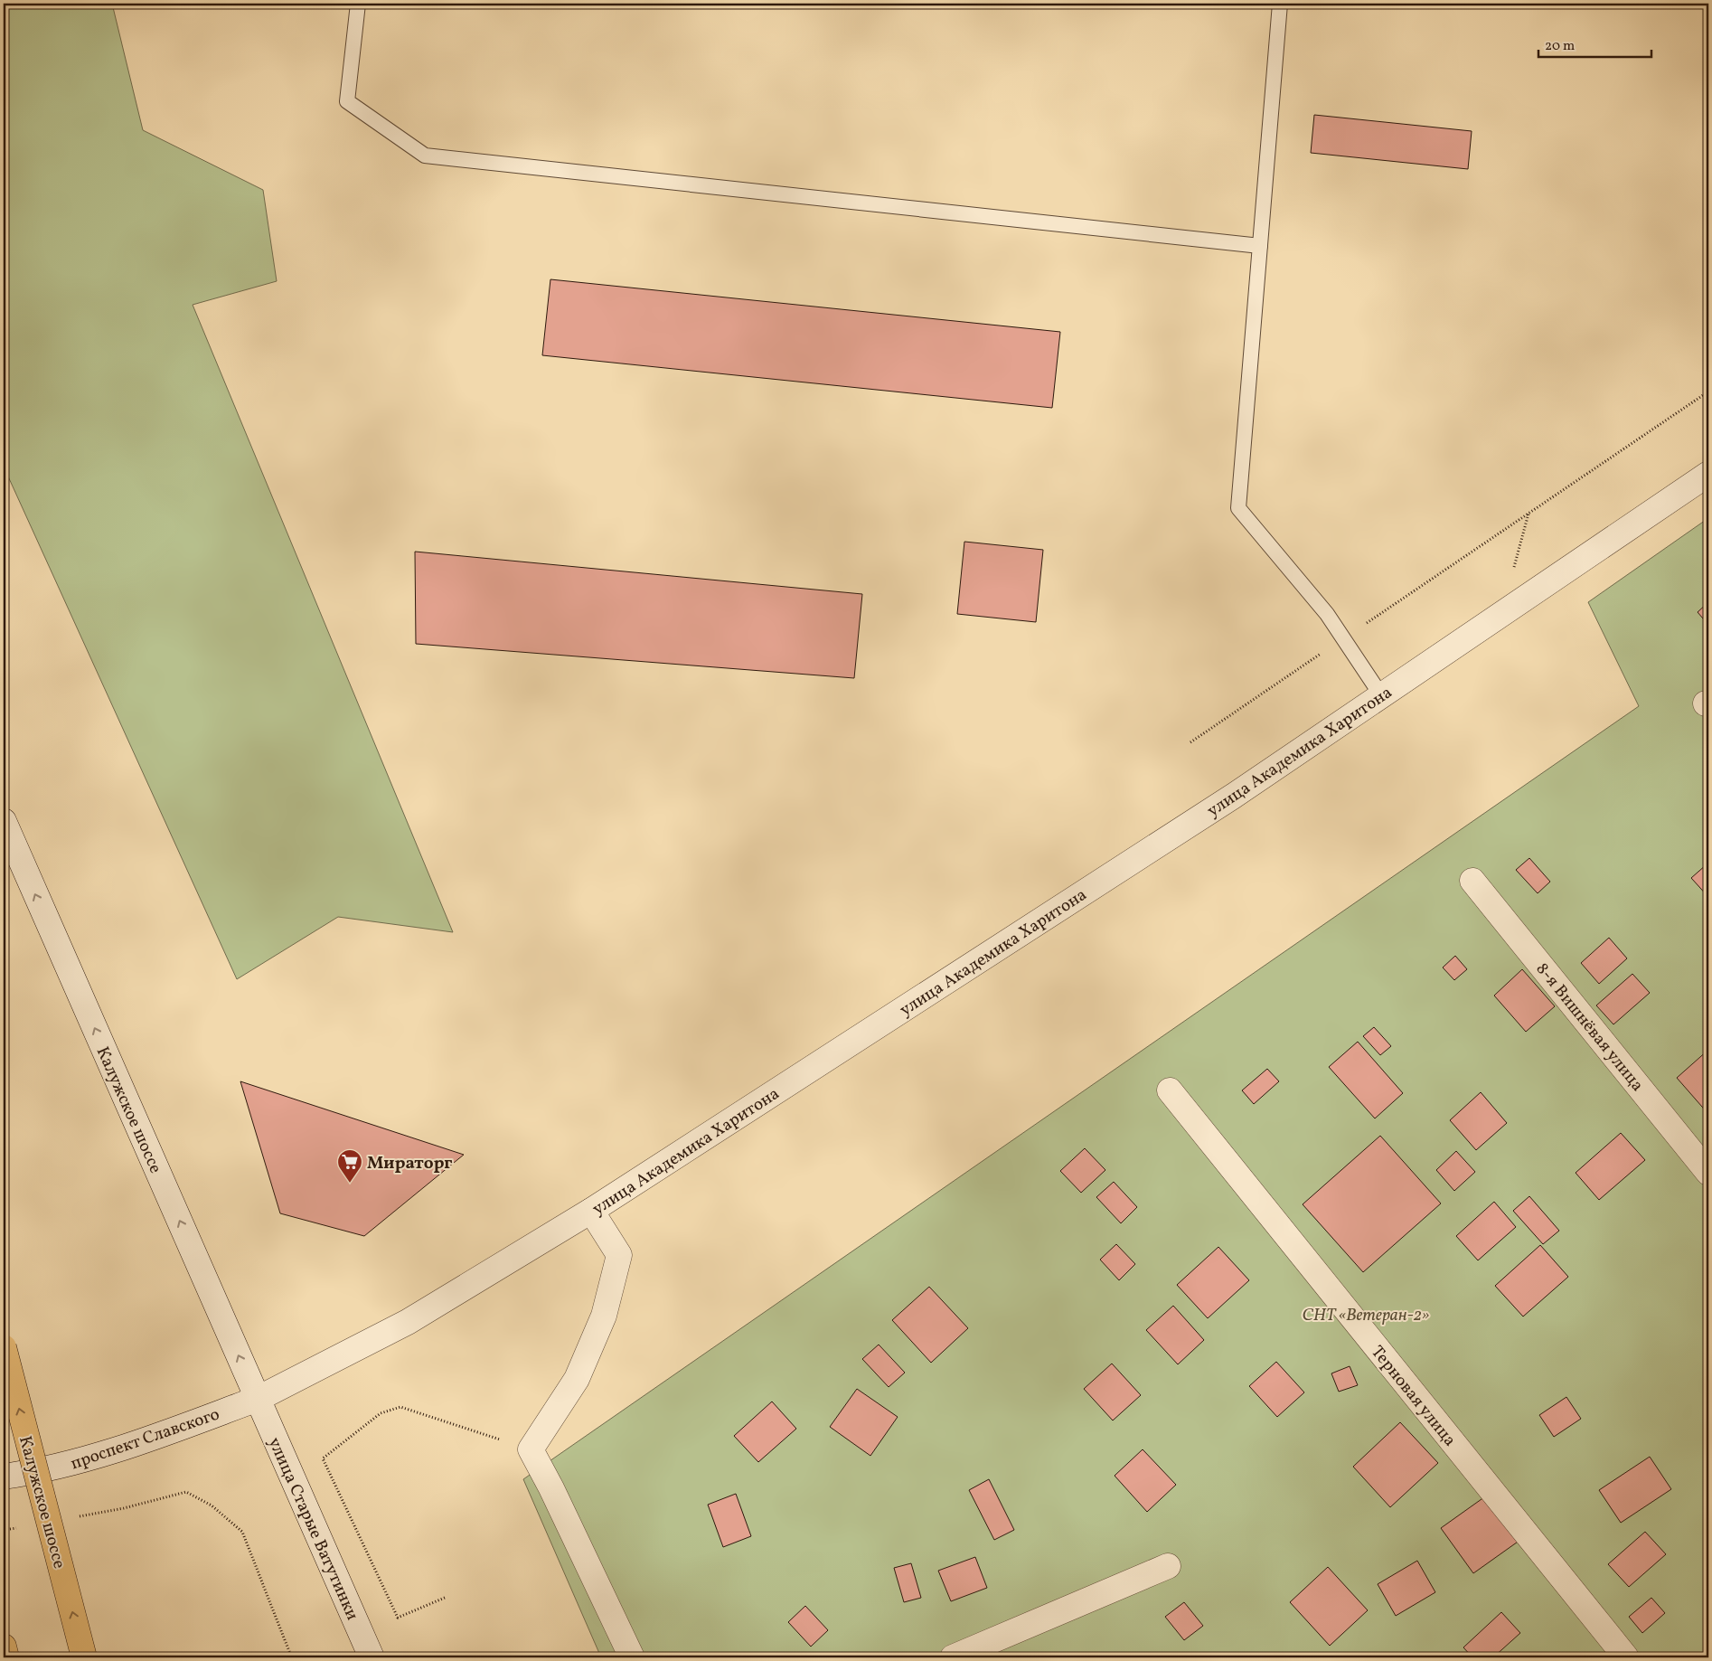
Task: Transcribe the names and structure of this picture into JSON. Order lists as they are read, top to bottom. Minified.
{"streets":{"highway":["Калужское шоссе"],"street":["улица Академика Харитона","8-я Вишнёвая улица","Терновая улица","проспект Славского","улица Старые Ватутинки"]},"crossings":[["улица Академика Харитона","Калужское шоссе"],["улица Академика Харитона","проспект Славского"],["улица Академика Харитона","улица Старые Ватутинки"],["Калужское шоссе","проспект Славского"],["Калужское шоссе","улица Старые Ватутинки"],["проспект Славского","улица Старые Ватутинки"]],"one_way":["Калужское шоссе"],"parks":["СНТ «Ветеран-2»"],"places":{"supermarket":["Мираторг"]},"scale_bar":"20 m"}
